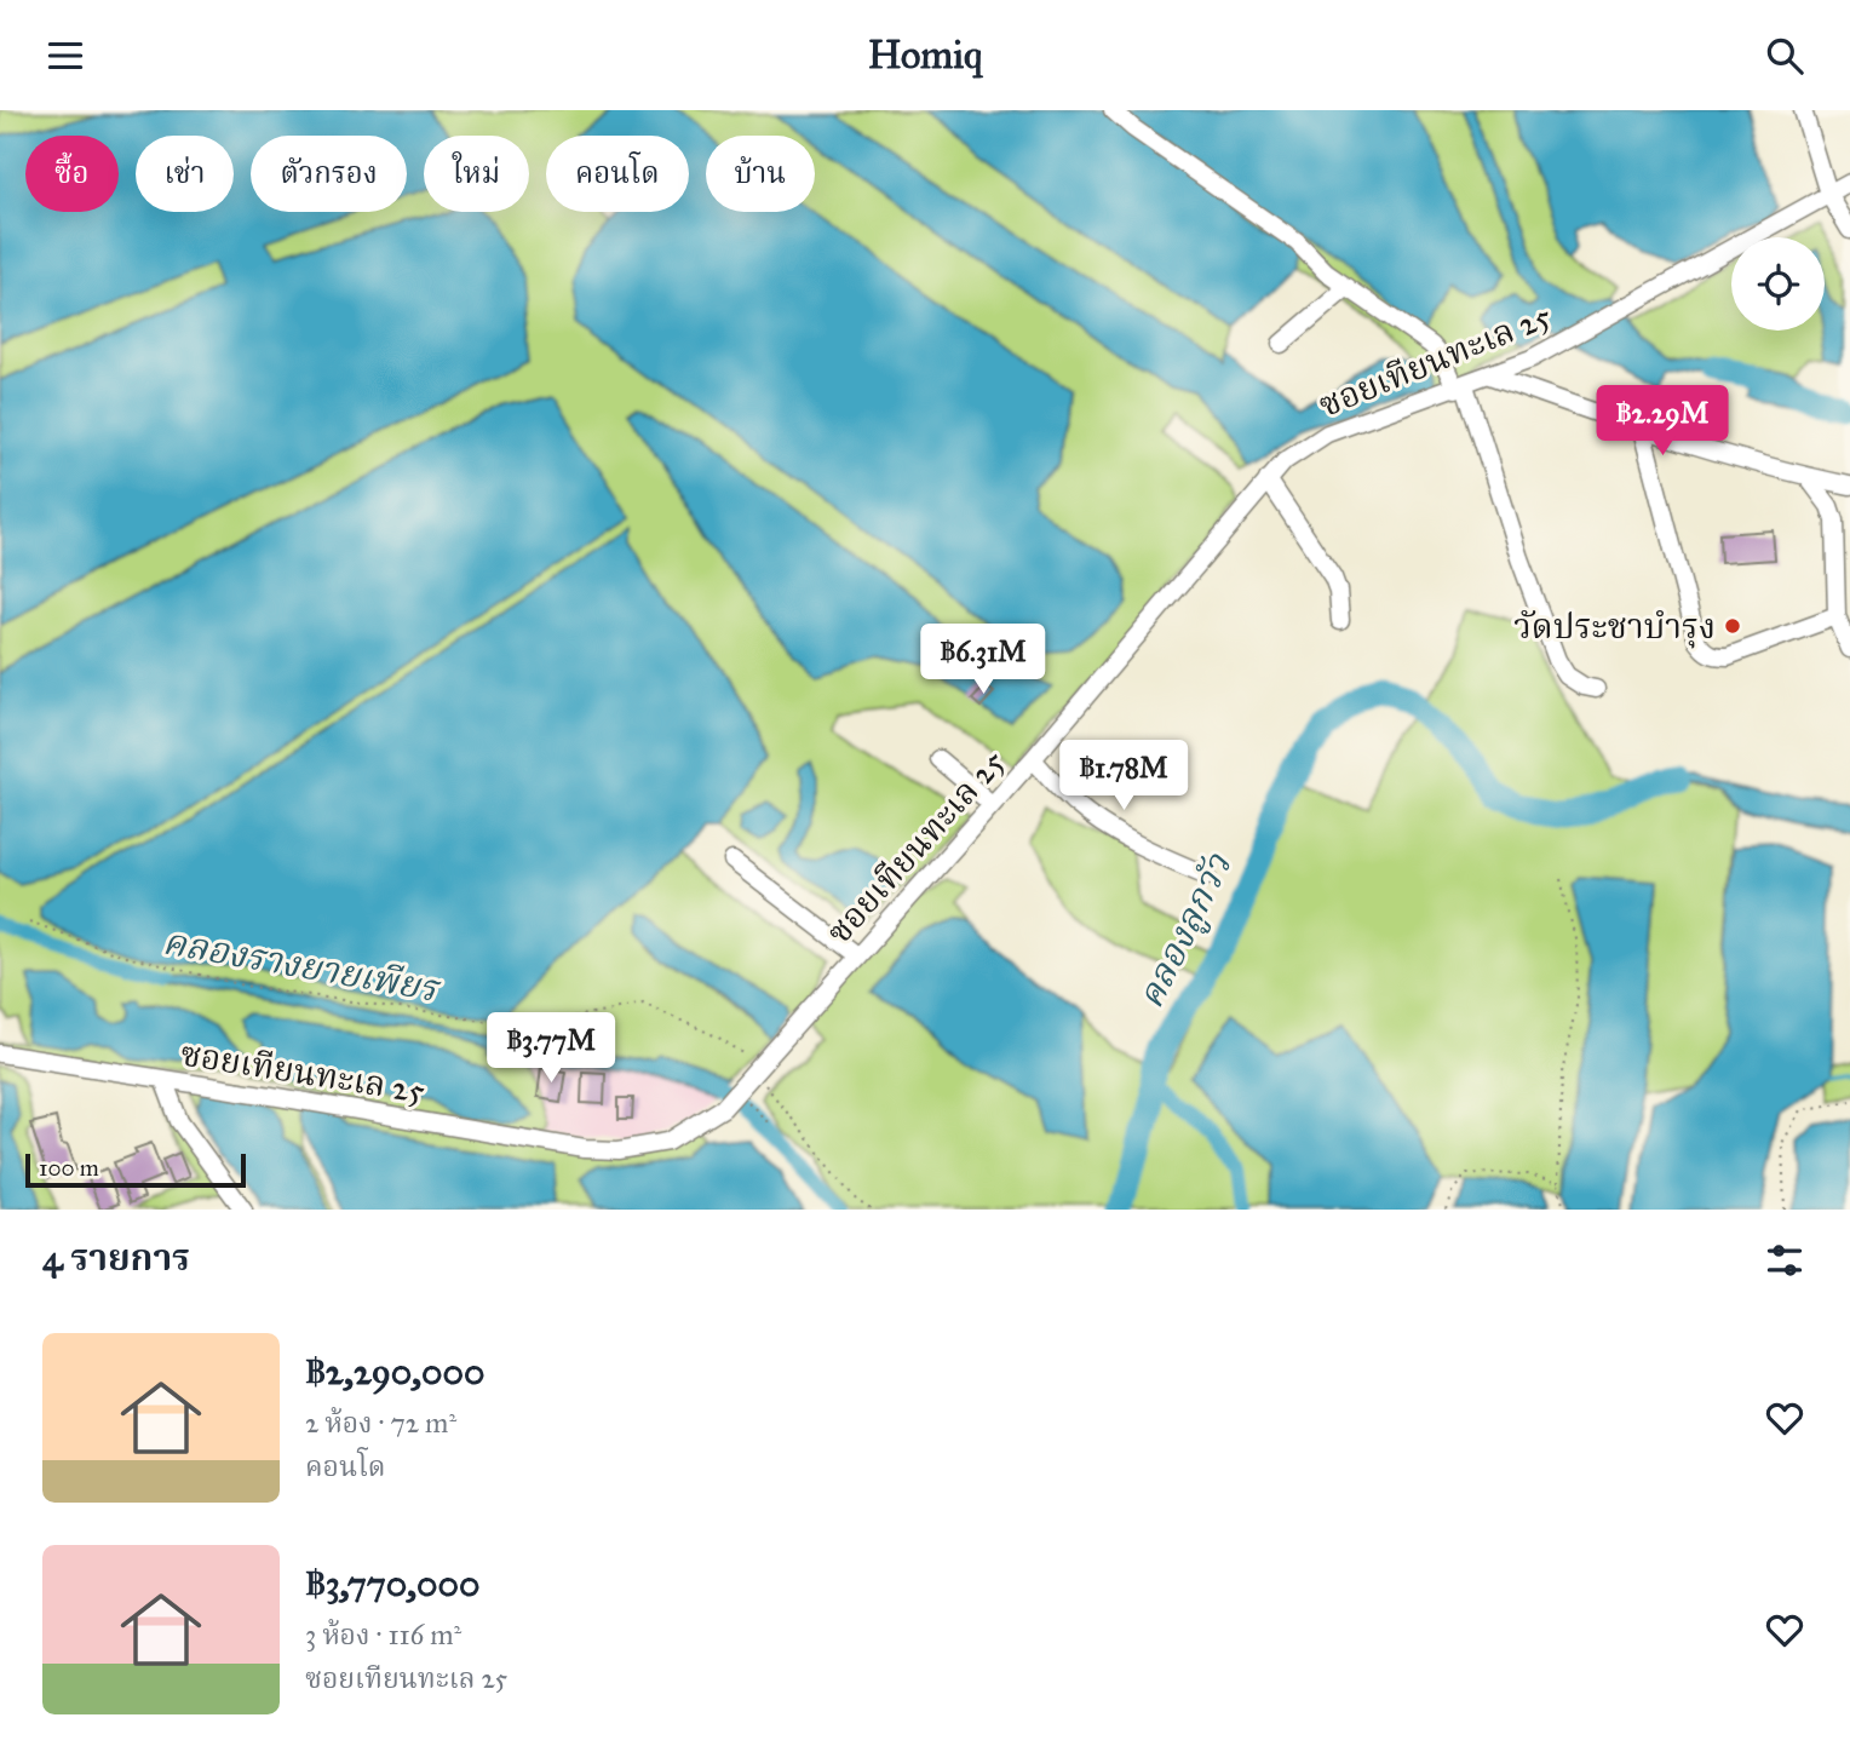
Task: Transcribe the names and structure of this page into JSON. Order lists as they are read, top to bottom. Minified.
{"streets":{"street":["ซอยเทียนทะเล 25"]},"water":["คลองลูกวัว","คลองรางยายเพียร"],"places":["วัดประชาบํารุง"],"scale_bar":"100 m","page":{"header":"Homiq","chip":["ซื้อ","เช่า","ตัวกรอง","ใหม่","คอนโด","บ้าน"],"price":["฿2.29M","฿6.31M","฿1.78M","฿3.77M"],"scale":"100 m","heading":"4 รายการ","list":[{"name":"฿2,290,000","note":"2 ห้อง · 72 m² · คอนโด"},{"name":"฿3,770,000","note":"3 ห้อง · 116 m² · ซอยเทียนทะเล 25"}]}}
